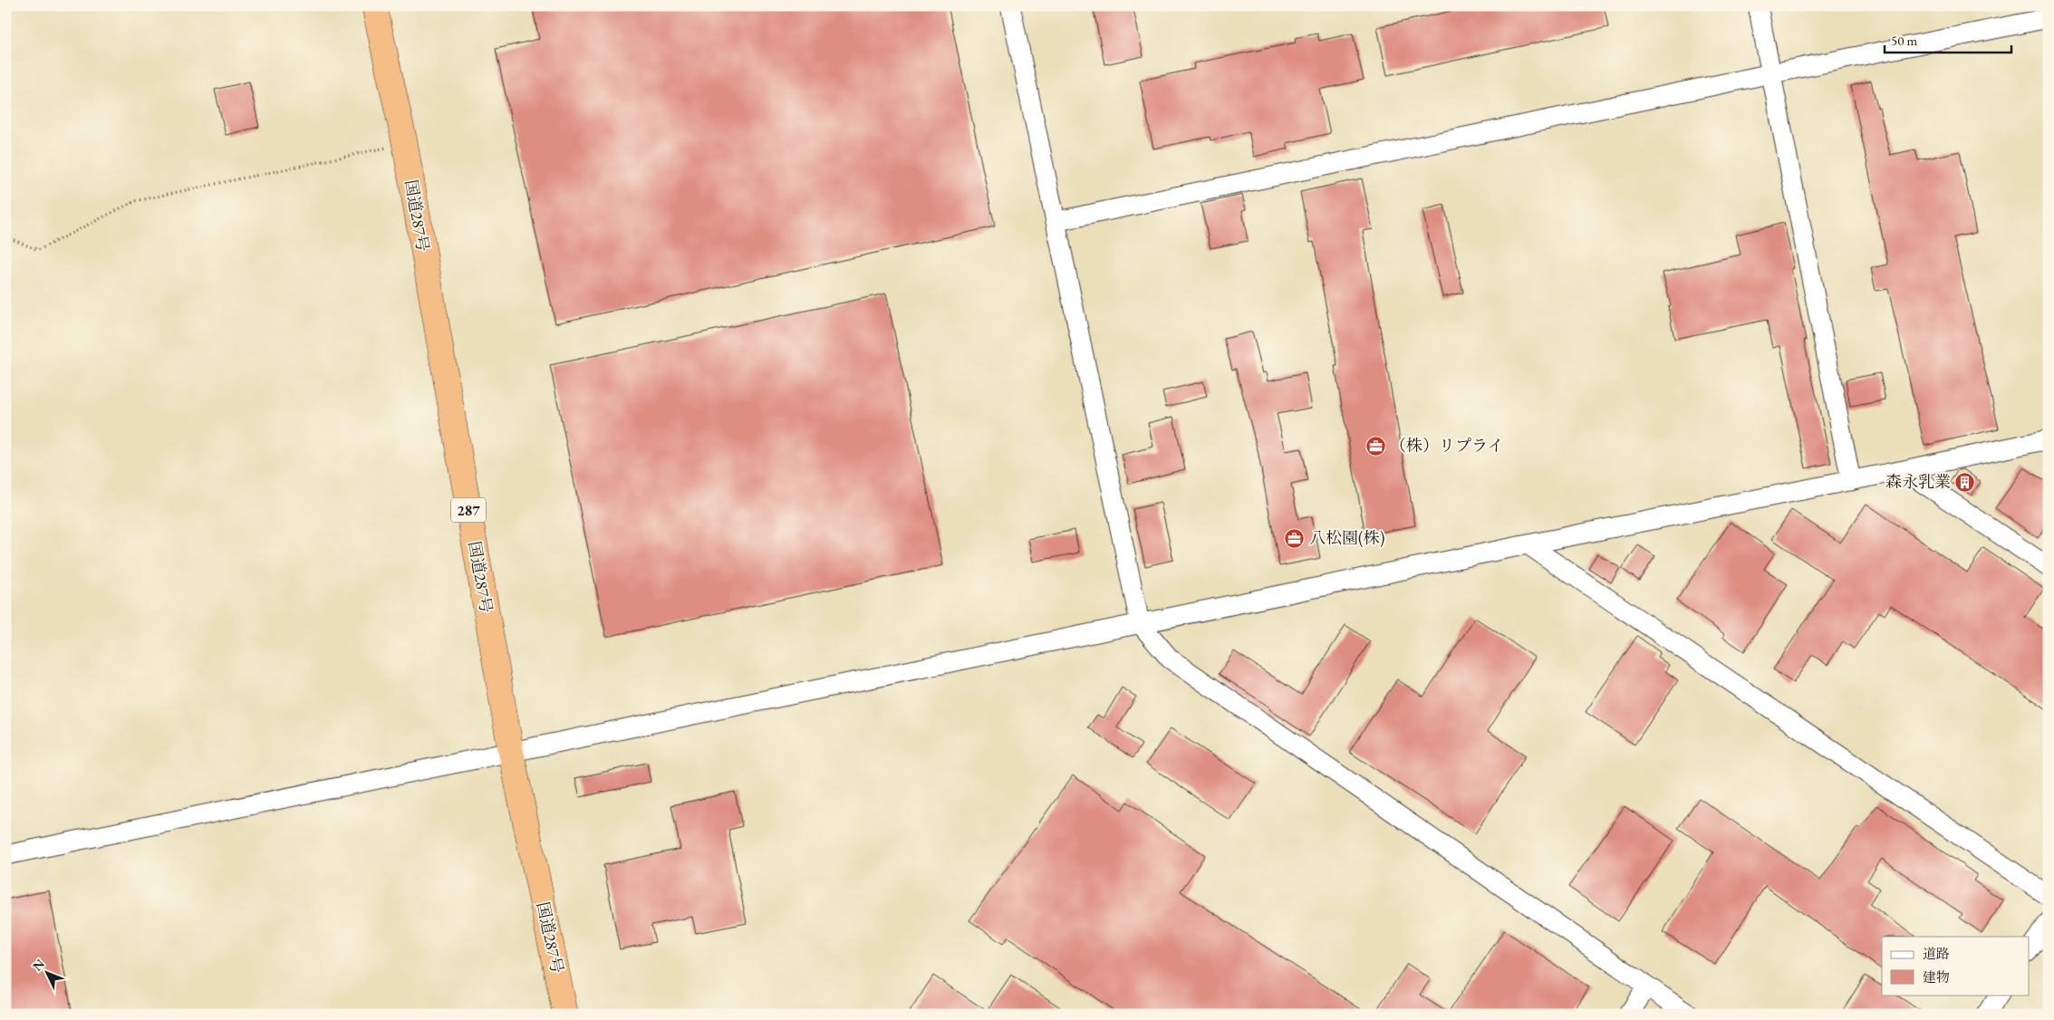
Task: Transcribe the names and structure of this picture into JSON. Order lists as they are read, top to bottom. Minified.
{"streets":{"highway":["国道287号","287"]},"places":{"office":["（株）リプライ","八松園(株)"],"building":["森永乳業"]},"legend":["道路","建物"],"scale_bar":"50 m","north":"top left"}
